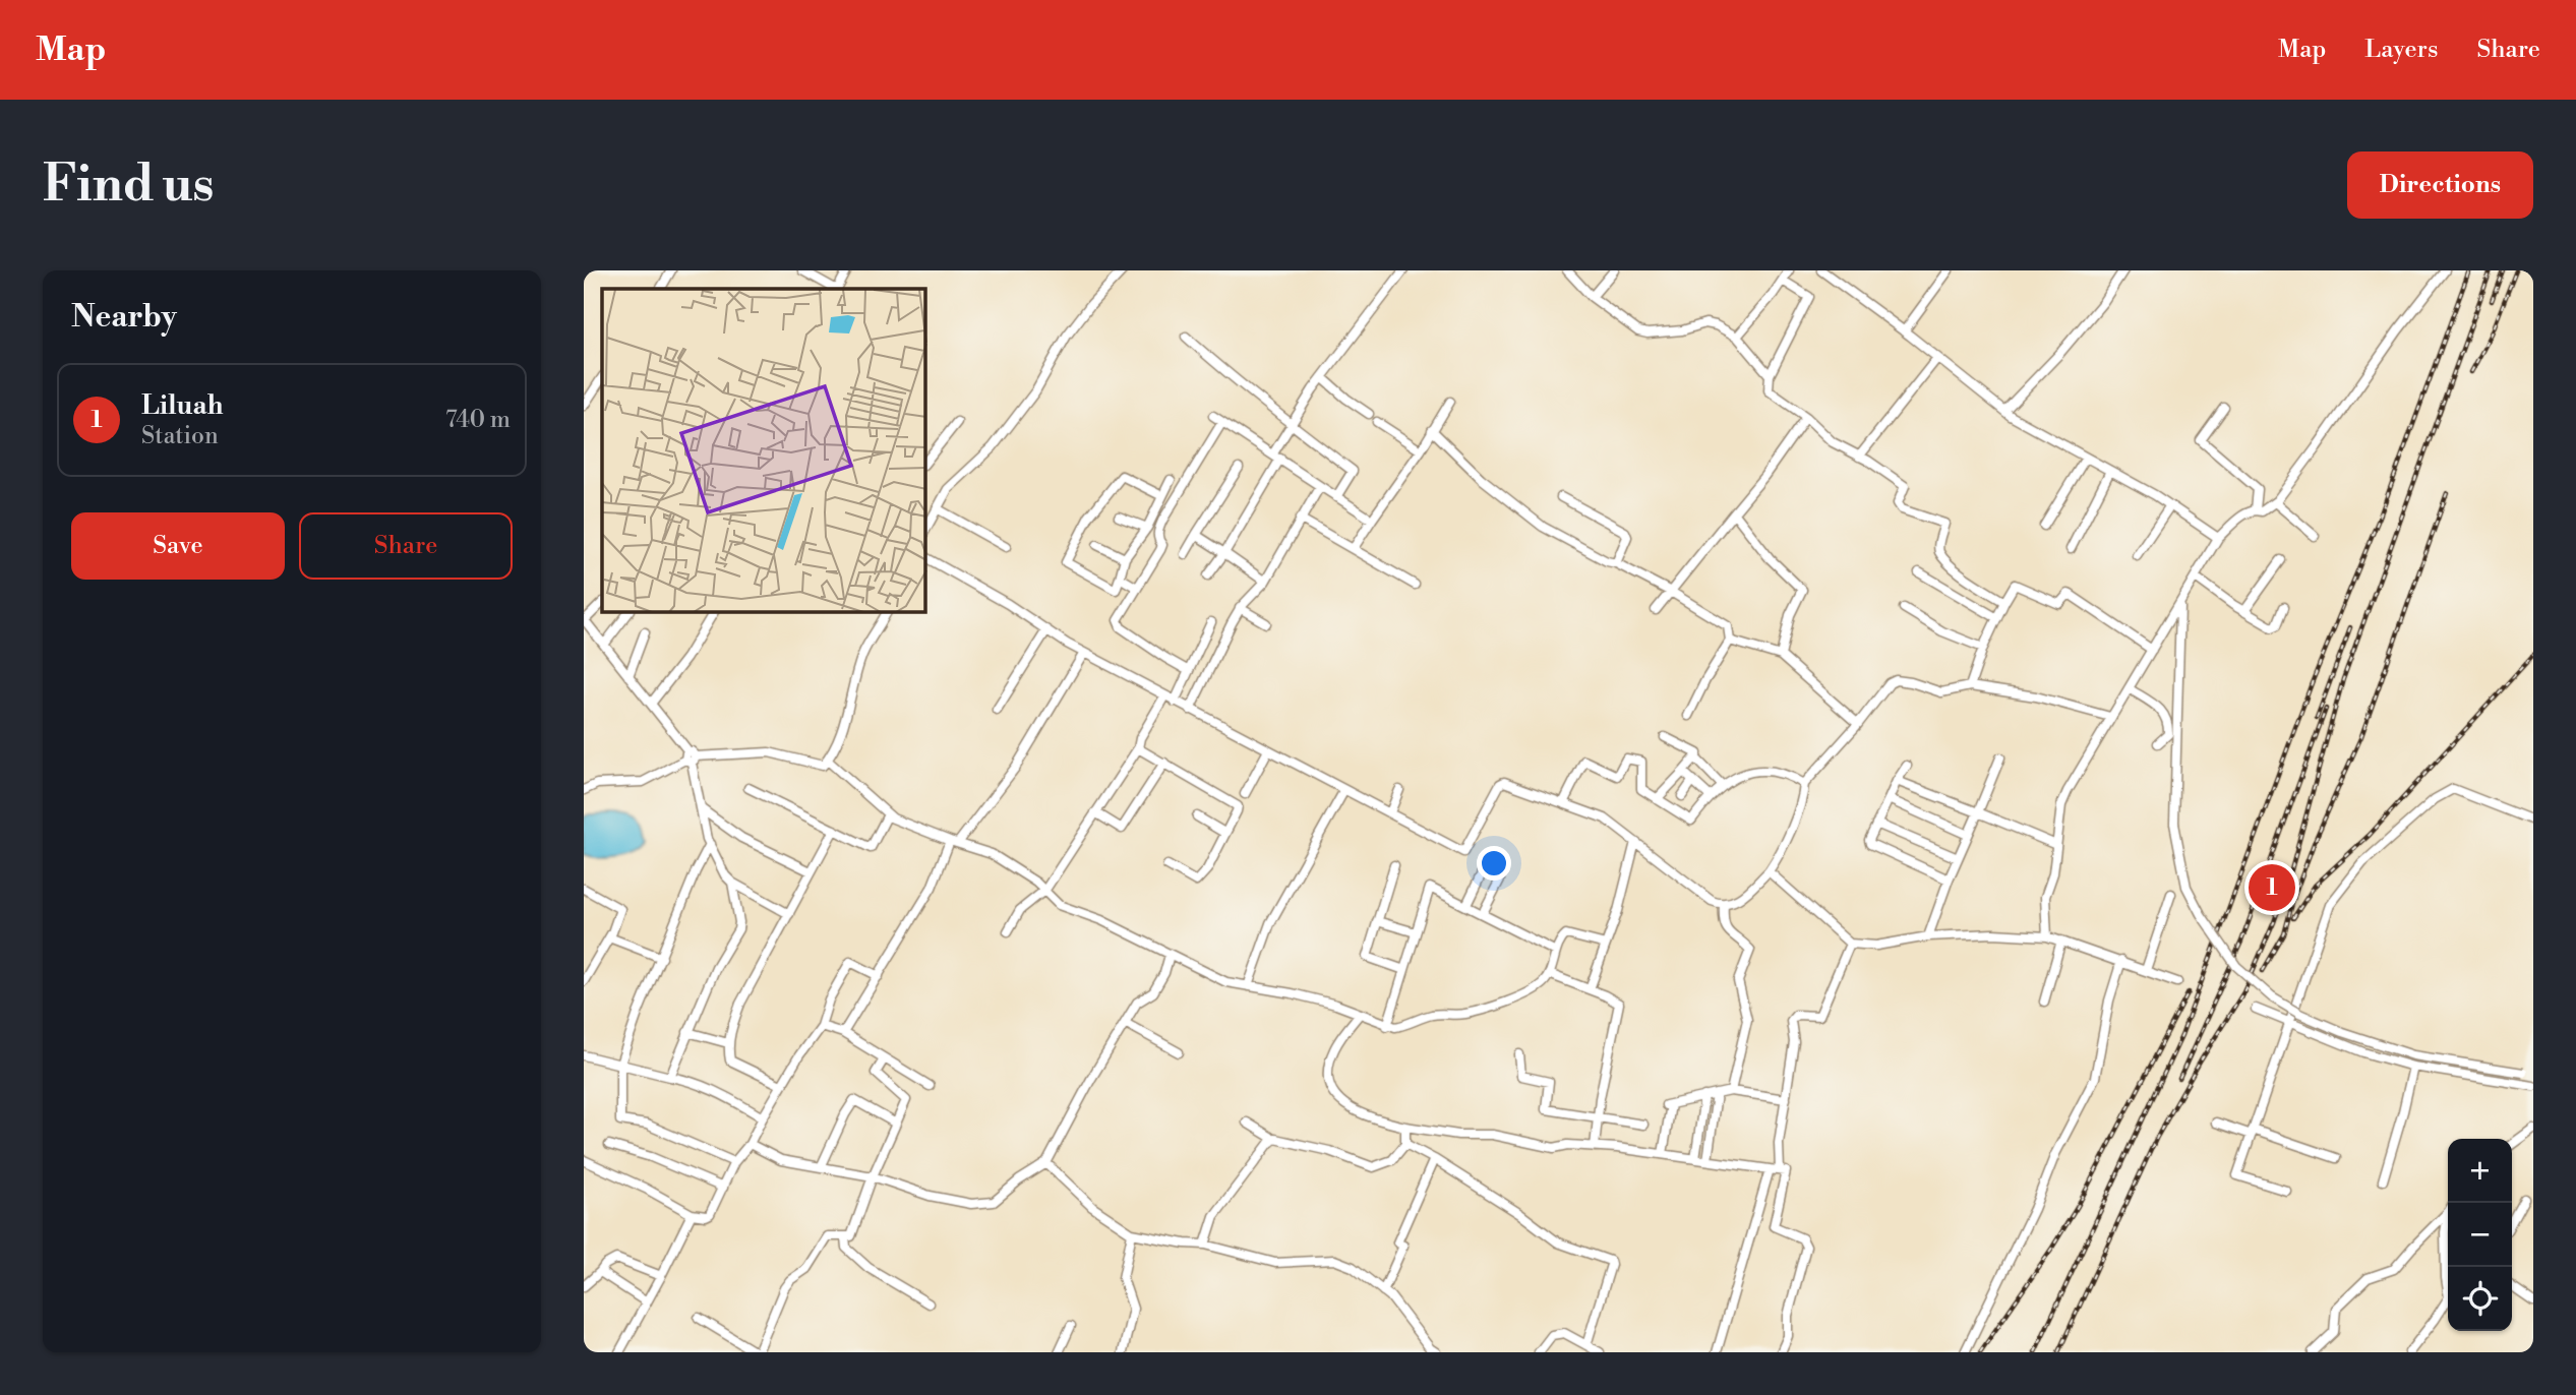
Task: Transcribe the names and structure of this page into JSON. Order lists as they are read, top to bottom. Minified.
{"page":{"header":"Map","nav":["Map","Layers","Share"],"buttons":["Directions",["Save","Share"]],"title":"Find us","heading":"Nearby","list":[{"mark":"1","name":"Liluah","note":"Station","value":"740 m"}],"pins":"1","map_buttons":["+","−"]}}
